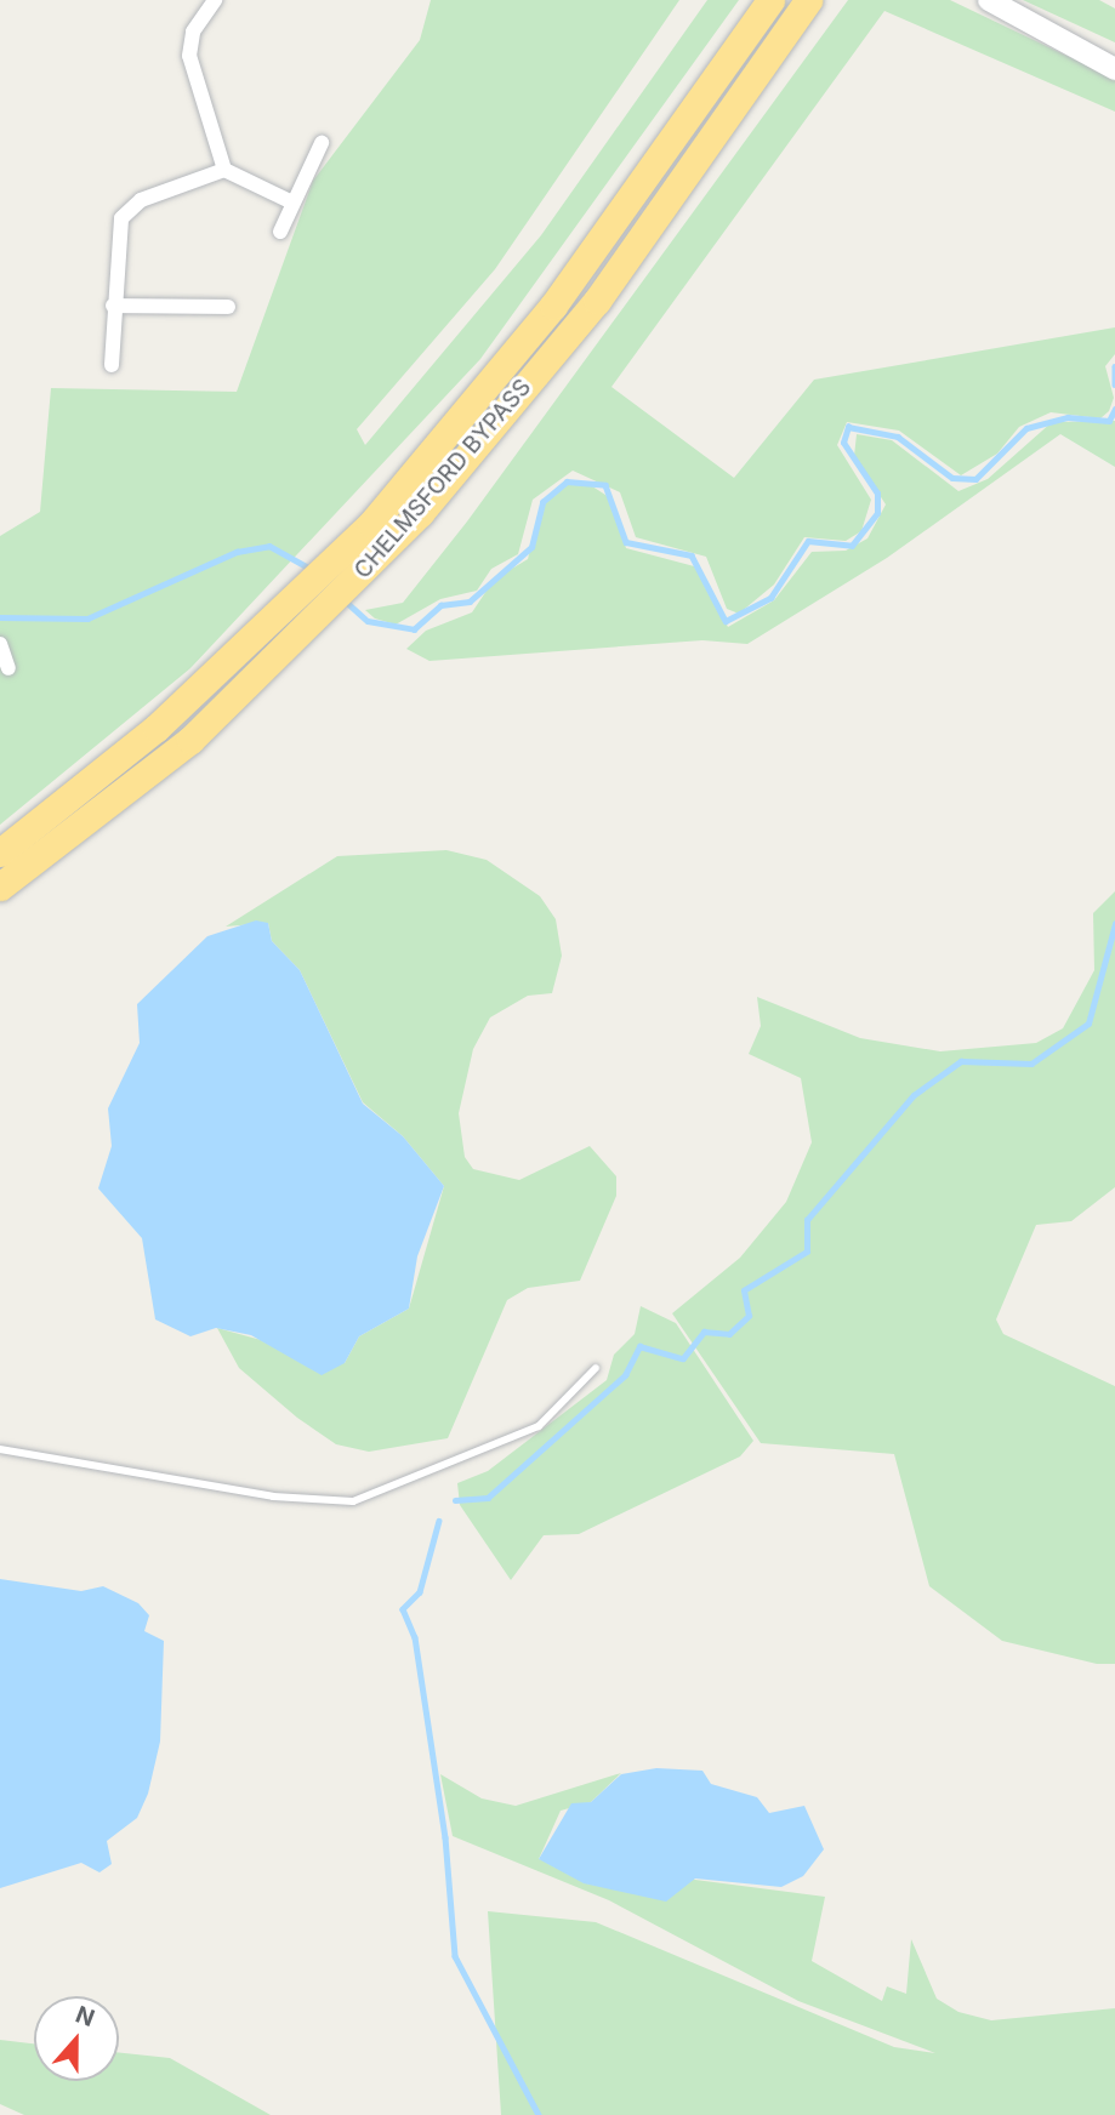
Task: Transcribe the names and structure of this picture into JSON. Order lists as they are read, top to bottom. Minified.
{"streets":{"highway":["CHELMSFORD BYPASS"]},"north":"top"}
